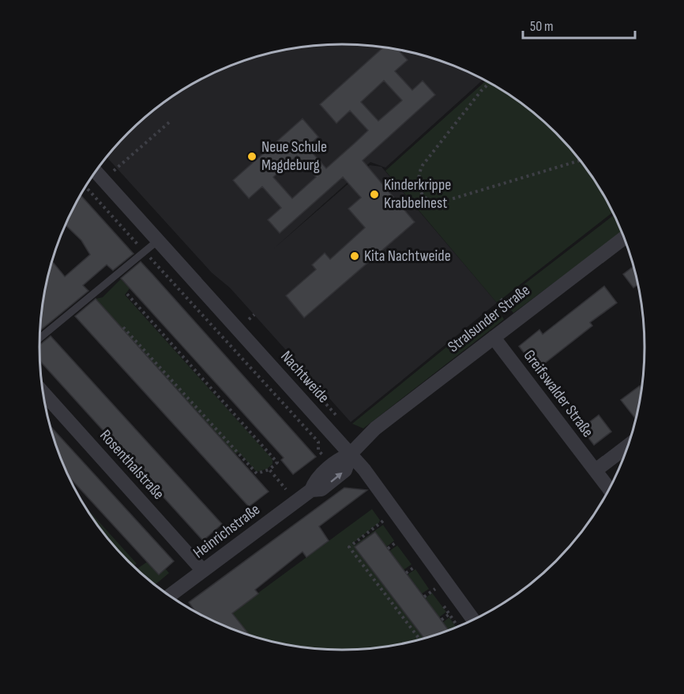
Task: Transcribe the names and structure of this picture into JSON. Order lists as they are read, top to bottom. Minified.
{"streets":{"street":["Stralsunder Straße","Nachtweide","Greifswalder Straße","Rosenthalstraße","Heinrichstraße"]},"crossings":[["Stralsunder Straße","Nachtweide"],["Stralsunder Straße","Greifswalder Straße"],["Stralsunder Straße","Heinrichstraße"],["Nachtweide","Heinrichstraße"],["Rosenthalstraße","Heinrichstraße"]],"places":["Neue Schule Magdeburg","Kinderkrippe Krabbelnest","Kita Nachtweide"],"scale_bar":"50 m"}
